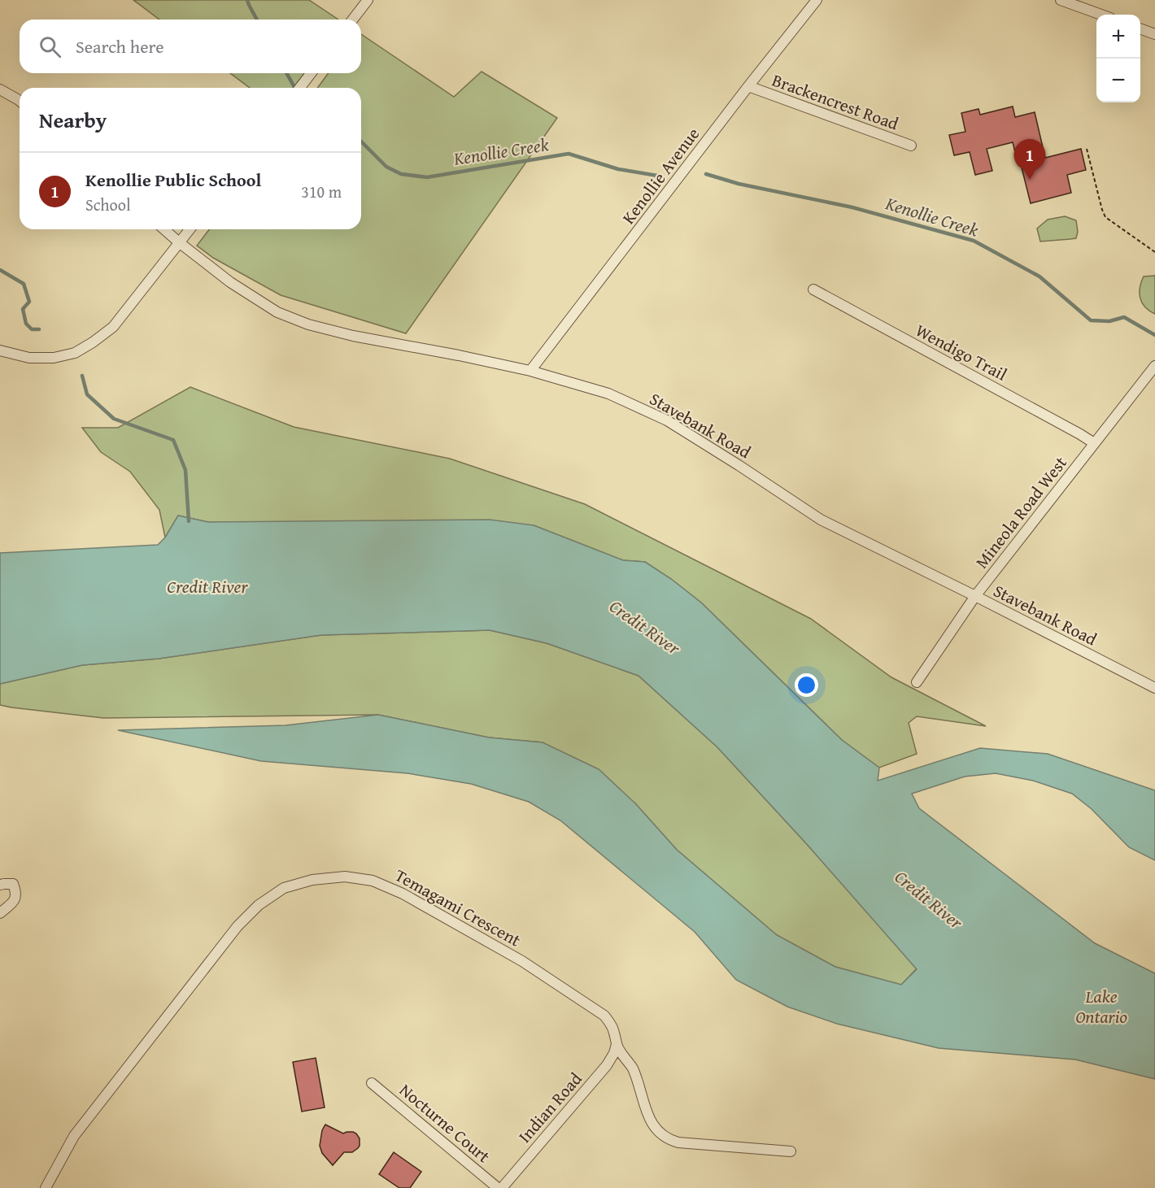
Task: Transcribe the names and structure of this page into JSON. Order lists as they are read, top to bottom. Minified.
{"streets":{"street":["Brackencrest Road","Kenollie Avenue","Wendigo Trail","Stavebank Road","Mineola Road West","Temagami Crescent","Indian Road","Nocturne Court"]},"crossings":[["Brackencrest Road","Kenollie Avenue"],["Kenollie Avenue","Stavebank Road"],["Wendigo Trail","Mineola Road West"],["Stavebank Road","Mineola Road West"],["Temagami Crescent","Indian Road"],["Indian Road","Nocturne Court"]],"water":["Kenollie Creek","Credit River","Lake Ontario"],"page":{"map_buttons":["+","−"],"search":"Search here","heading":"Nearby","pins":"1","list":[{"mark":"1","name":"Kenollie Public School","note":"School","value":"310 m"}]}}
